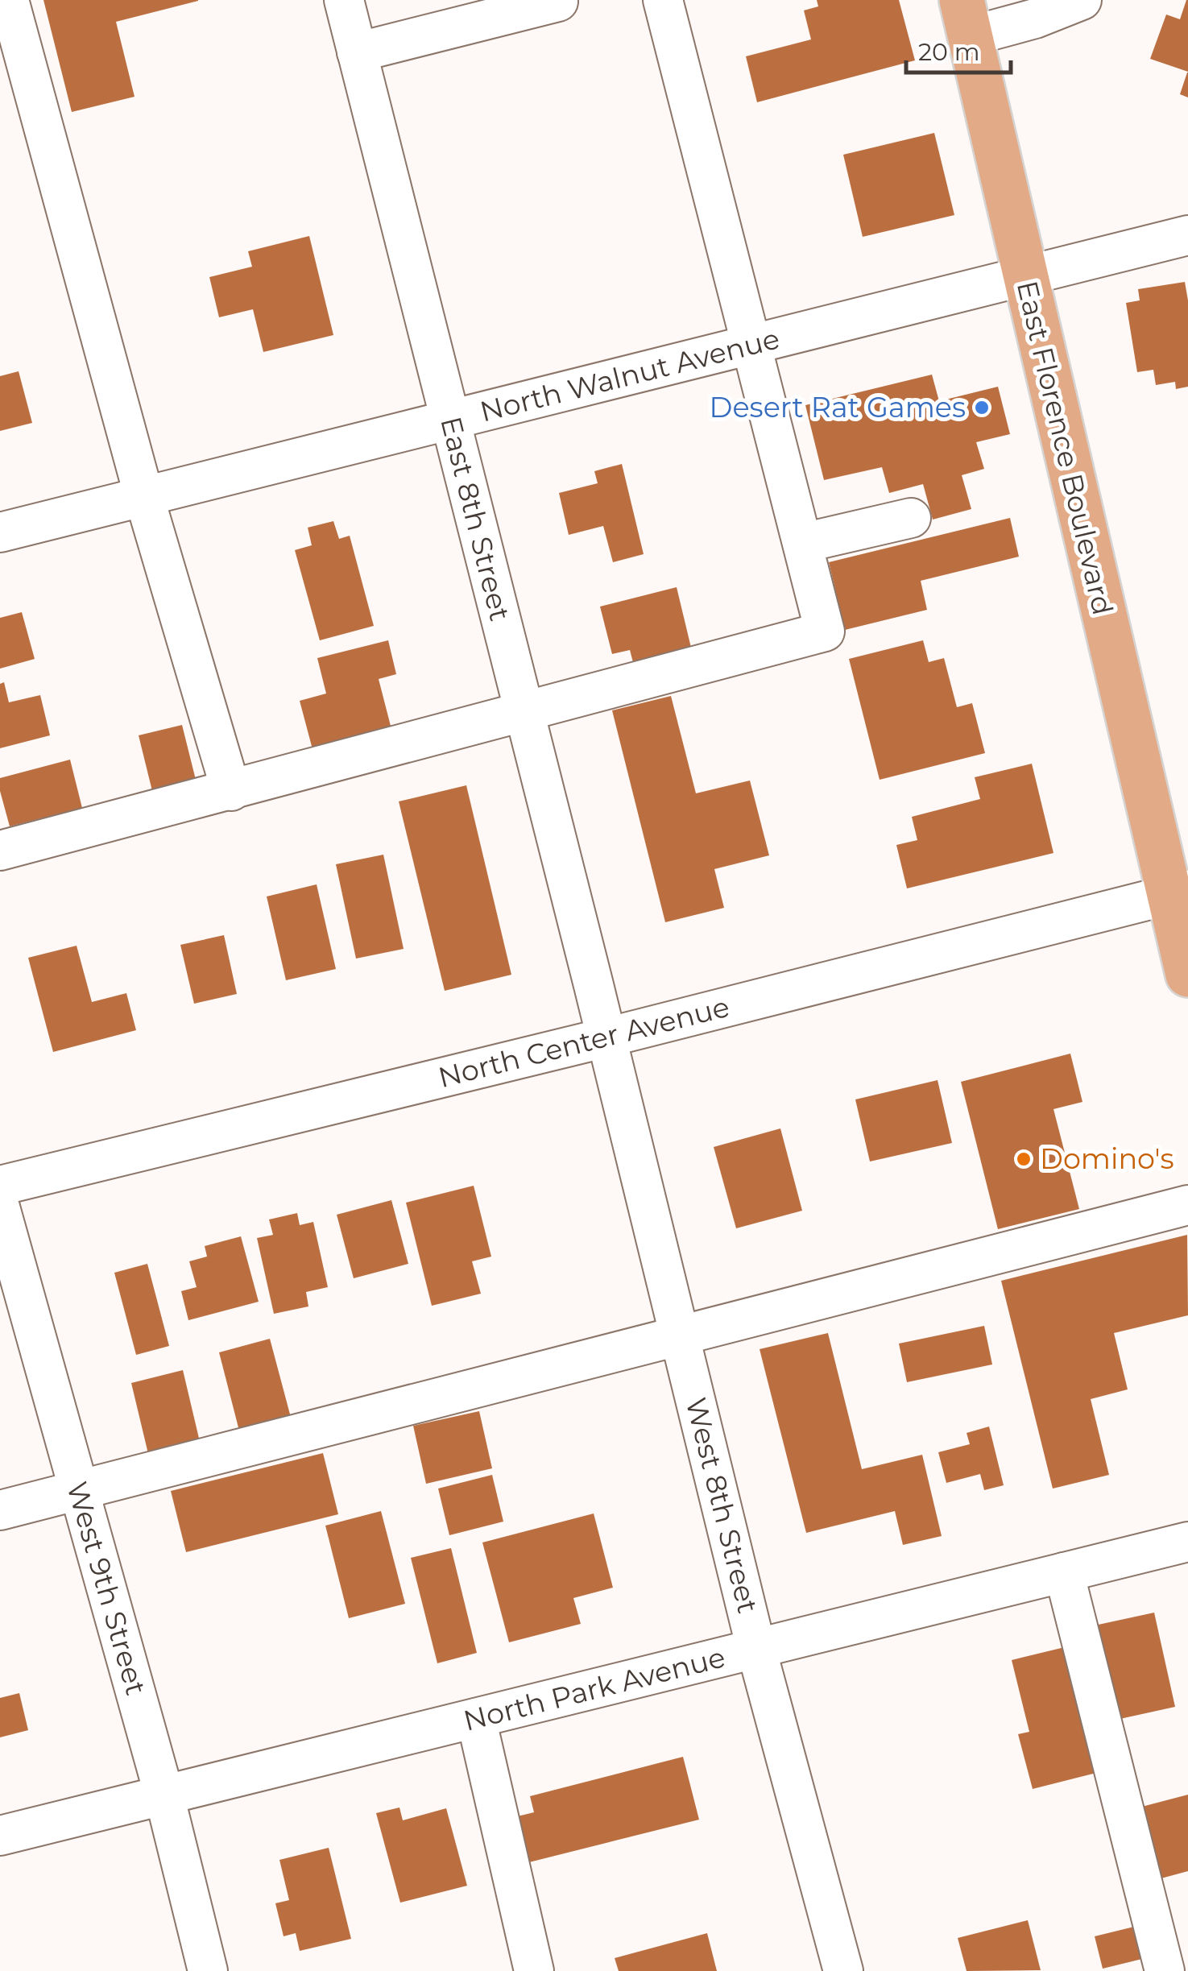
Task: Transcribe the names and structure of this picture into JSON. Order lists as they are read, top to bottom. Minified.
{"streets":{"main road":["East Florence Boulevard"],"street":["North Walnut Avenue","East 8th Street","North Center Avenue","West 8th Street","West 9th Street","North Park Avenue"]},"crossings":[["North Walnut Avenue","East Florence Boulevard"],["North Walnut Avenue","East 8th Street"],["East Florence Boulevard","North Center Avenue"],["East 8th Street","North Center Avenue"],["East 8th Street","West 8th Street"],["North Center Avenue","West 8th Street"],["West 8th Street","North Park Avenue"],["West 9th Street","North Park Avenue"]],"places":["Desert Rat Games","Domino's"],"scale_bar":"20 m"}
